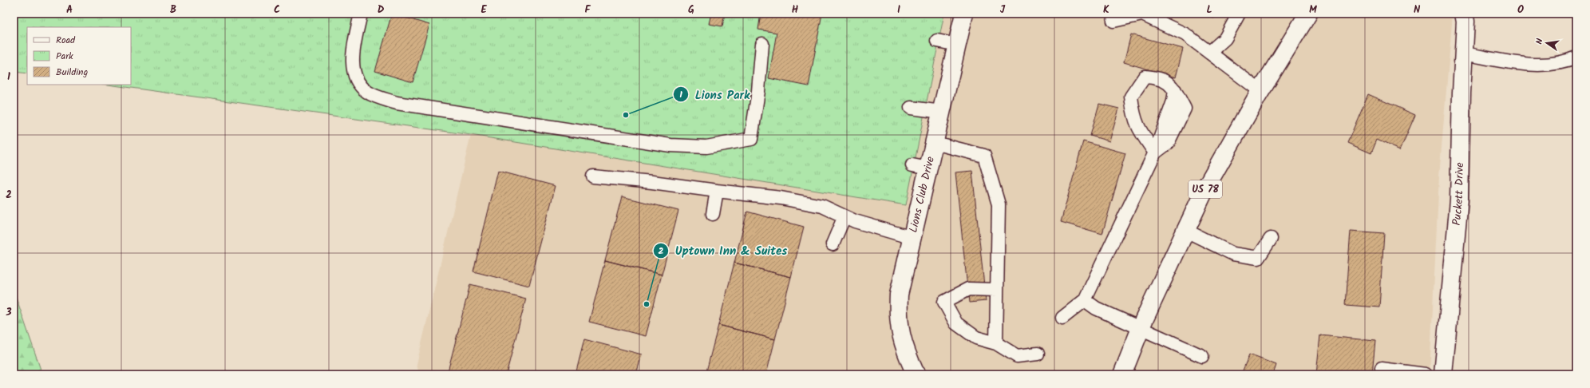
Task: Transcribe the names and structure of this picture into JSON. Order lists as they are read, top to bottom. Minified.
{"streets":{"street":["US 78","Puckett Drive","Lions Club Drive"]},"places":["Lions Park","Uptown Inn & Suites"],"legend":["Road","Park","Building"],"north":"left","grid":{"columns":["A","B","C","D","E","F","G","H","I","J","K","L","M","N","O"],"rows":["1","2","3"]}}
